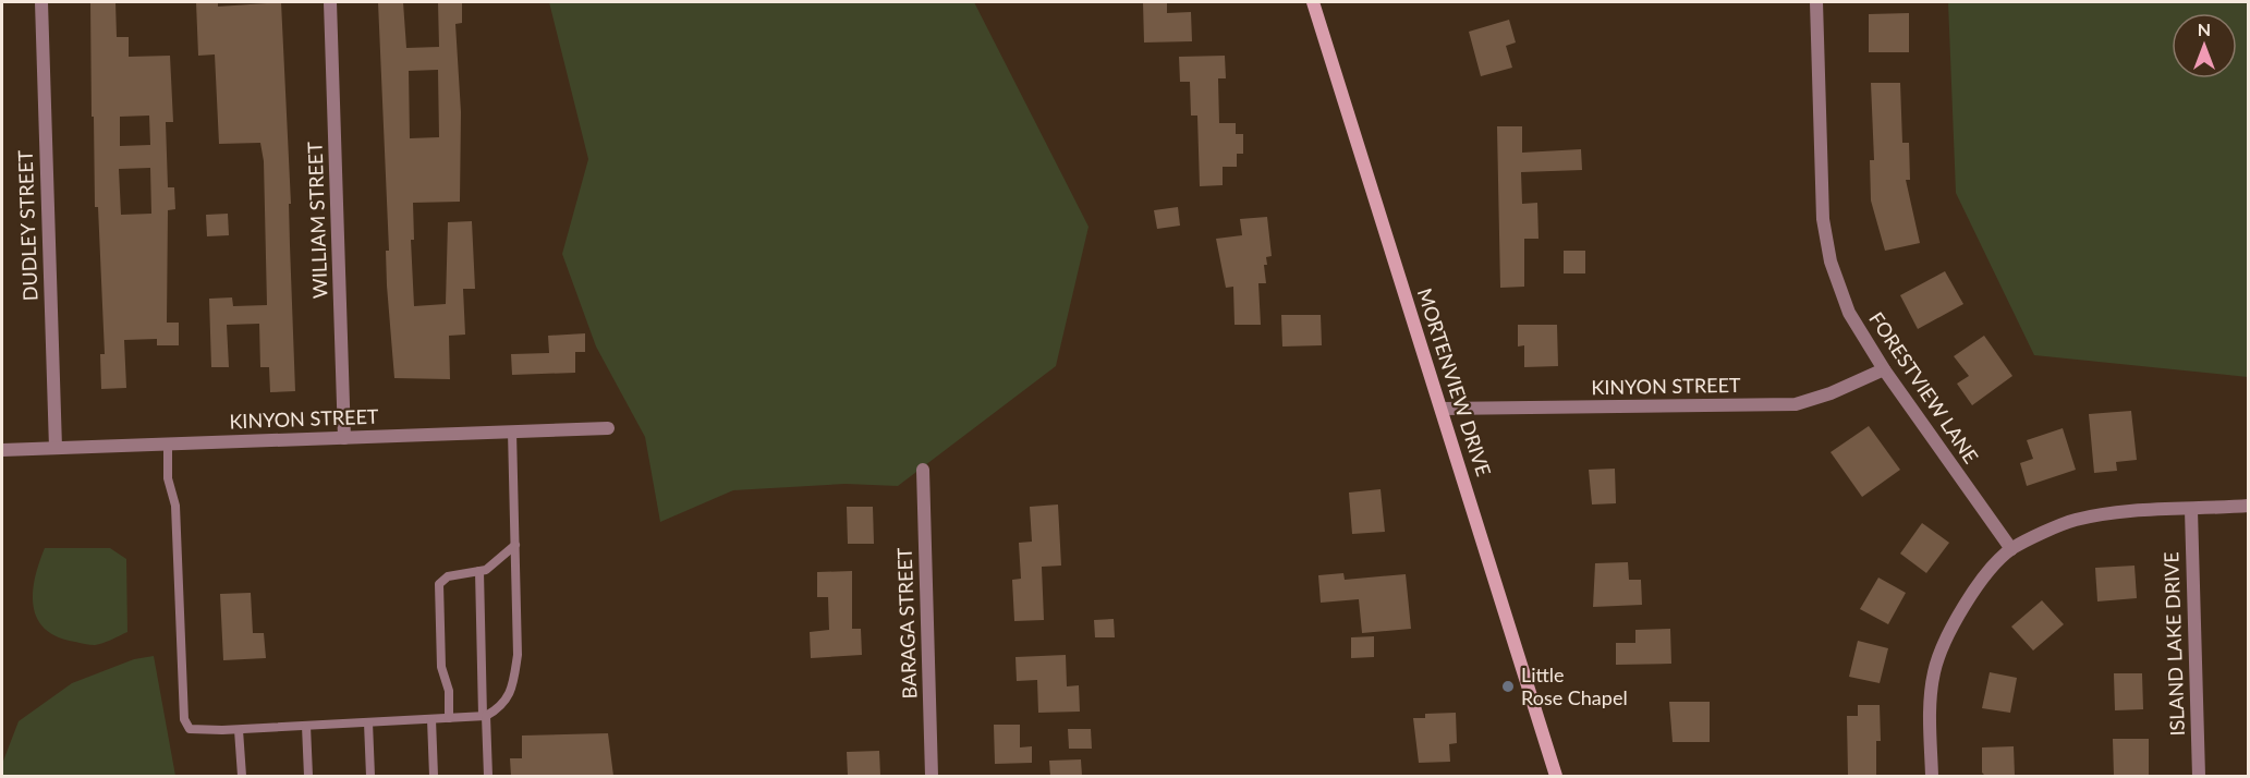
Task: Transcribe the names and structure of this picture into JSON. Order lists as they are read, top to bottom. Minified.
{"streets":{"street":["WILLIAM STREET","DUDLEY STREET","MORTENVIEW DRIVE","KINYON STREET","FORESTVIEW LANE","BARAGA STREET","ISLAND LAKE DRIVE"]},"crossings":[["WILLIAM STREET","KINYON STREET"],["DUDLEY STREET","KINYON STREET"],["MORTENVIEW DRIVE","KINYON STREET"],["KINYON STREET","FORESTVIEW LANE"]],"places":["Little Rose Chapel"],"north":"top"}
